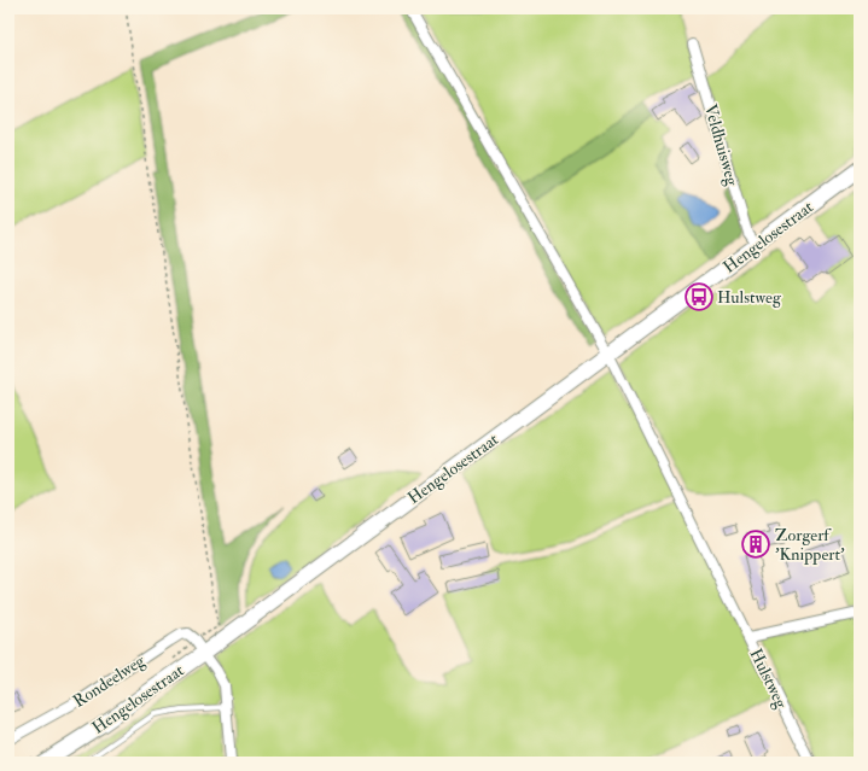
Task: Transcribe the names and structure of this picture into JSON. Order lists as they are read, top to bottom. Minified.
{"streets":{"main road":["Hengelosestraat"],"street":["Veldhuisweg","Hulstweg","Rondeelweg"]},"crossings":[["Veldhuisweg","Hengelosestraat"],["Hengelosestraat","Hulstweg"]],"places":{"bus stop":["Hulstweg"],"building":["Zorgerf 'Knippert'"]}}
